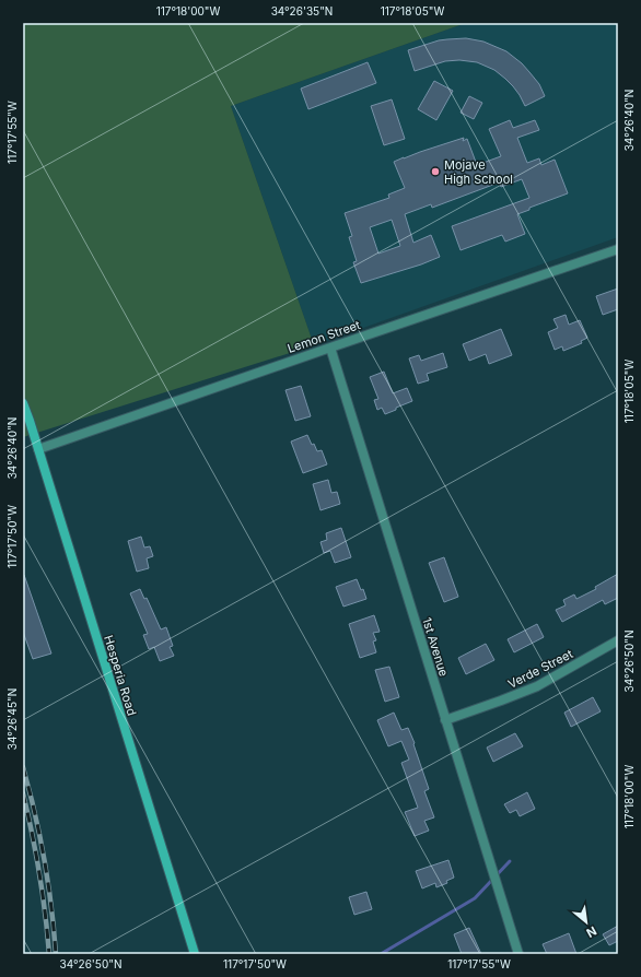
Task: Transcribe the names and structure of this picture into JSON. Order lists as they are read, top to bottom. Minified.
{"streets":{"main road":["Hesperia Road"],"street":["Lemon Street","1st Avenue","Verde Street"]},"crossings":[["Lemon Street","1st Avenue"],["Lemon Street","Hesperia Road"],["1st Avenue","Verde Street"]],"places":["Mojave High School"],"north":"bottom right","coordinates":["117°18'00\"W","34°26'35\"N","117°18'05\"W","34°26'40\"N","117°17'55\"W","117°17'50\"W","34°26'50\"N","34°26'45\"N"]}
